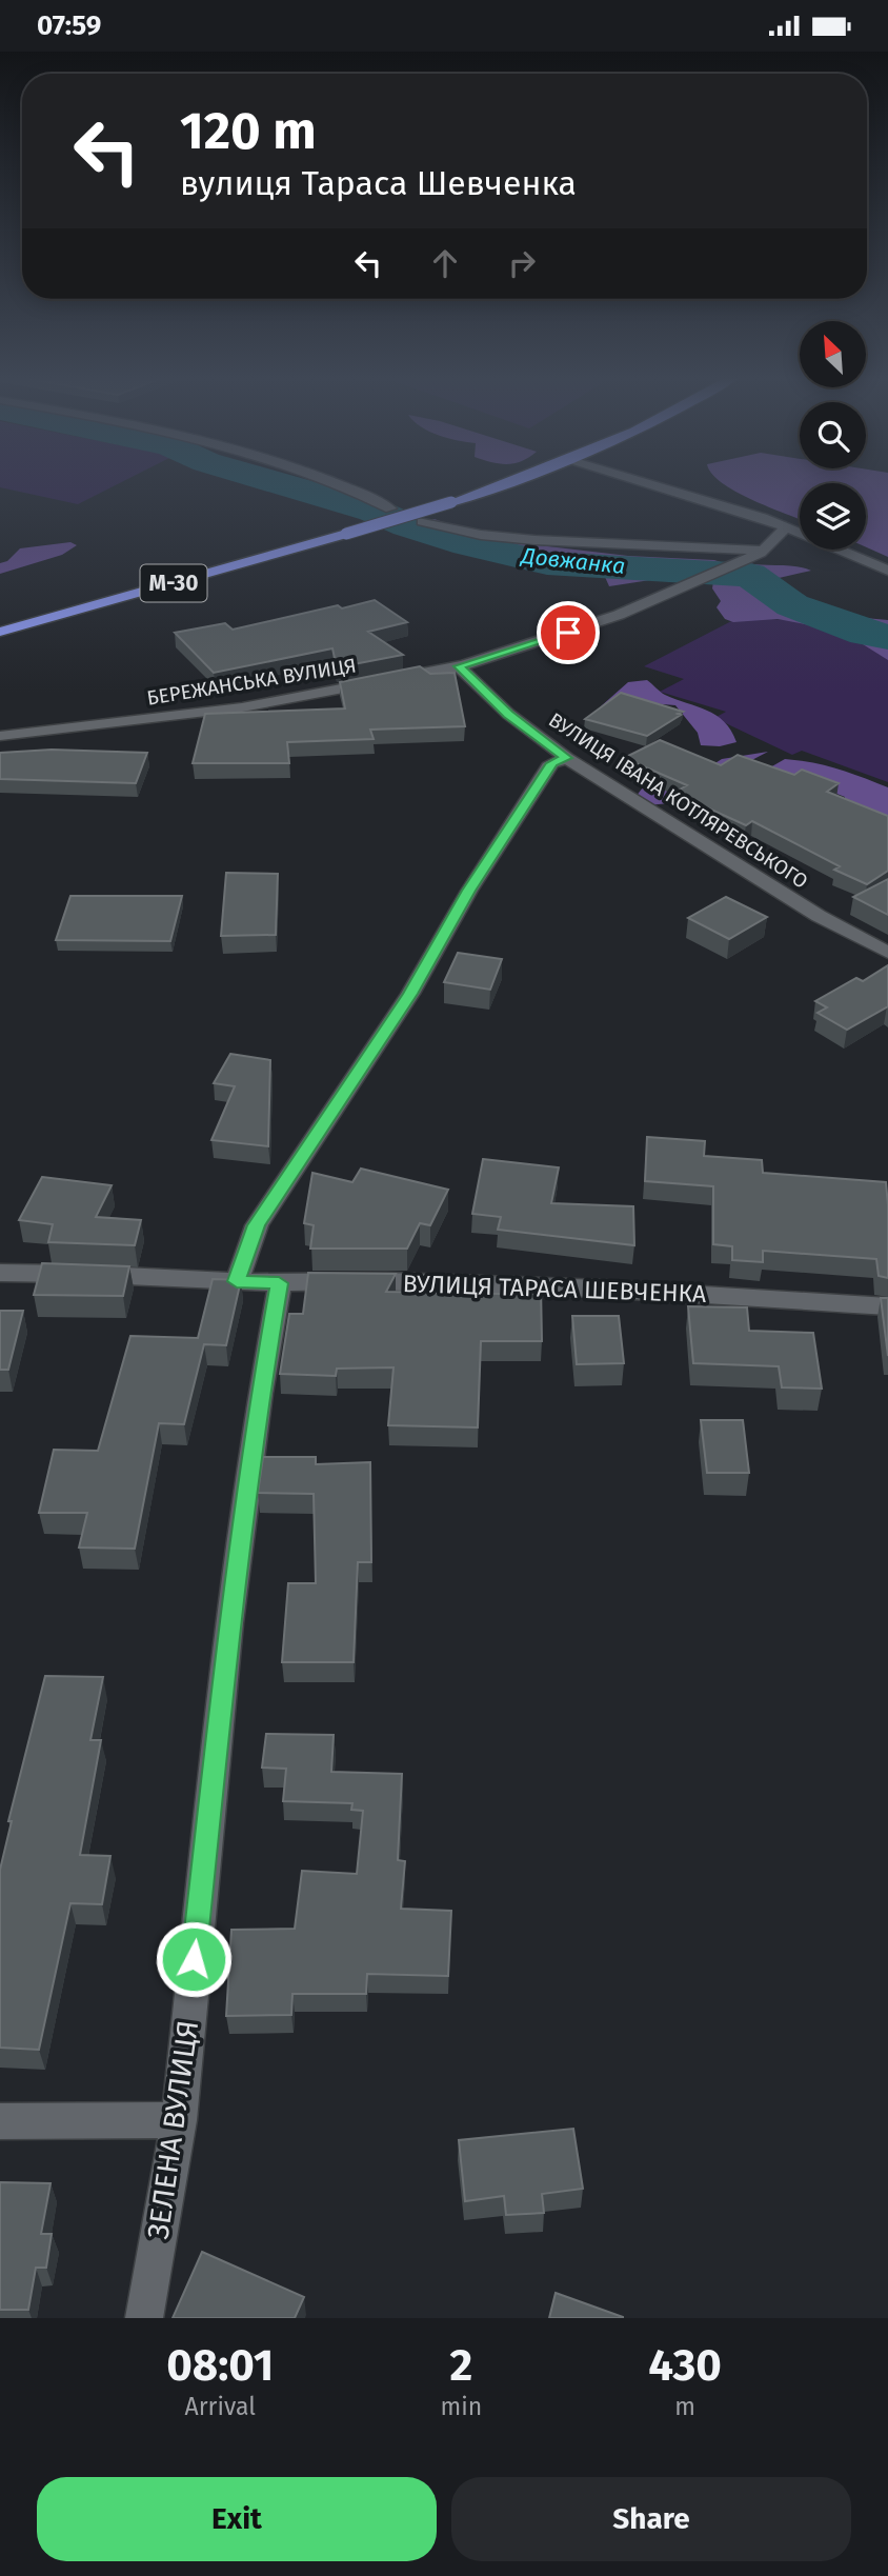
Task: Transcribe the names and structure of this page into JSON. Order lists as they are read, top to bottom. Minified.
{"streets":{"highway":["М-30"],"street":["БЕРЕЖАНСЬКА ВУЛИЦЯ","ВУЛИЦЯ ІВАНА КОТЛЯРЕВСЬКОГО","ВУЛИЦЯ ТАРАСА ШЕВЧЕНКА","ЗЕЛЕНА ВУЛИЦЯ"]},"crossings":[["БЕРЕЖАНСЬКА ВУЛИЦЯ","ВУЛИЦЯ ІВАНА КОТЛЯРЕВСЬКОГО"],["ВУЛИЦЯ ТАРАСА ШЕВЧЕНКА","ЗЕЛЕНА ВУЛИЦЯ"]],"water":["Довжанка"],"north":"top left","page":{"status":"07:59","turn":["120 m","вулиця Тараса Шевченка"],"eta":["08:01","Arrival","2","min","430","m"],"buttons":["Exit","Share"]}}
